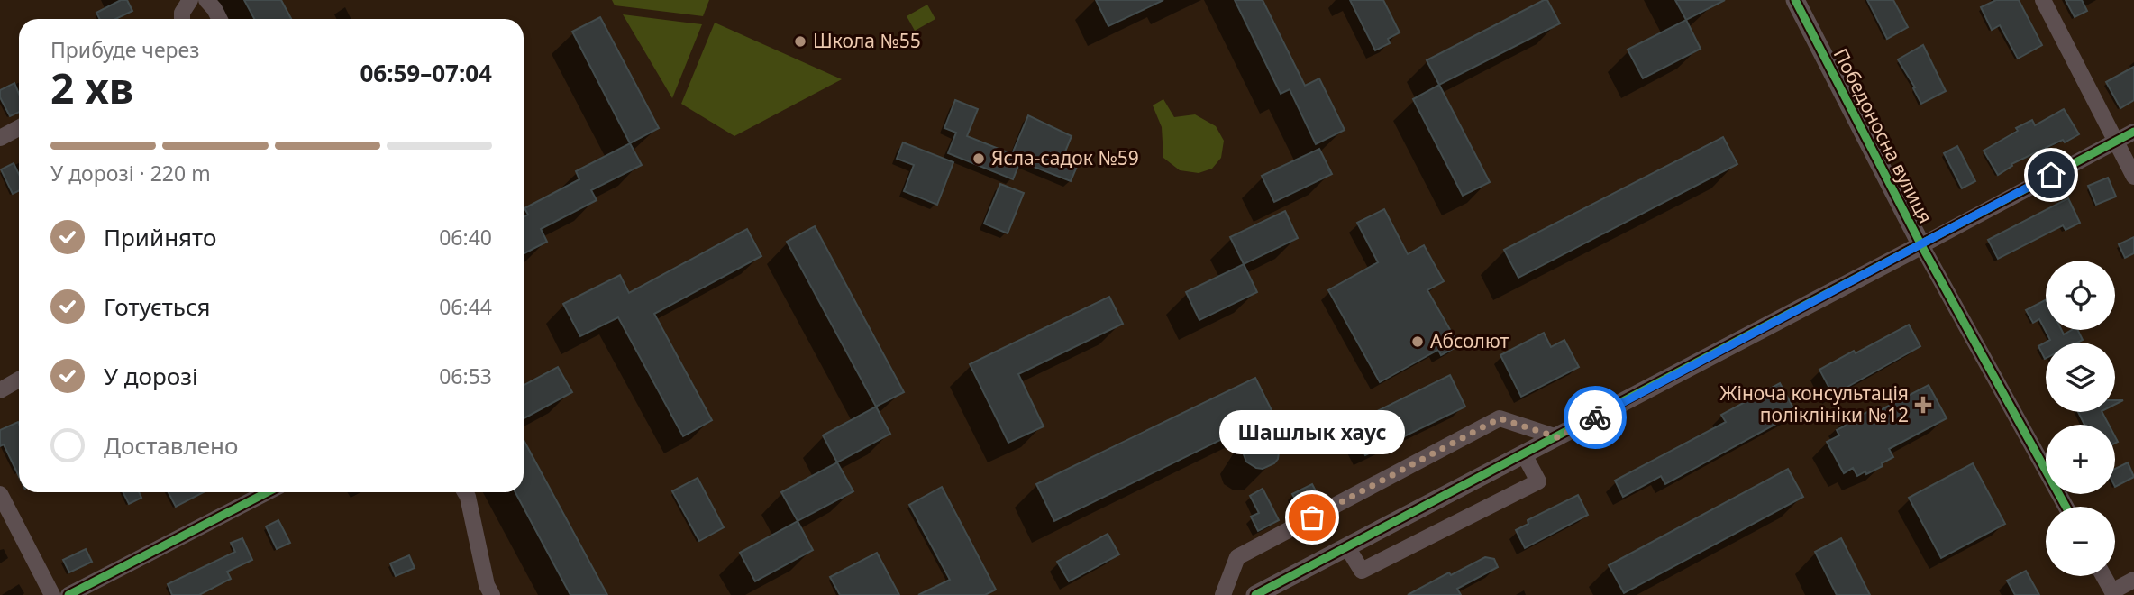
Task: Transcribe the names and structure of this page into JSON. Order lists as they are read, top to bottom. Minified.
{"streets":{"street":["Победоносна вулиця"]},"places":{"other":["Школа №55","Ясла-садок №59","Абсолют","Шашлык хаус"],"health":["Жіноча консультація поліклініки №12"]},"page":{"heading":["2 хв","Прибуде через","06:59–07:04"],"bar":"У дорозі · 220 m","list":[["Прийнято","06:40"],["Готується","06:44"],["У дорозі","06:53"],"Доставлено"],"map_buttons":["+","−"],"bubble":"Шашлык хаус"}}
